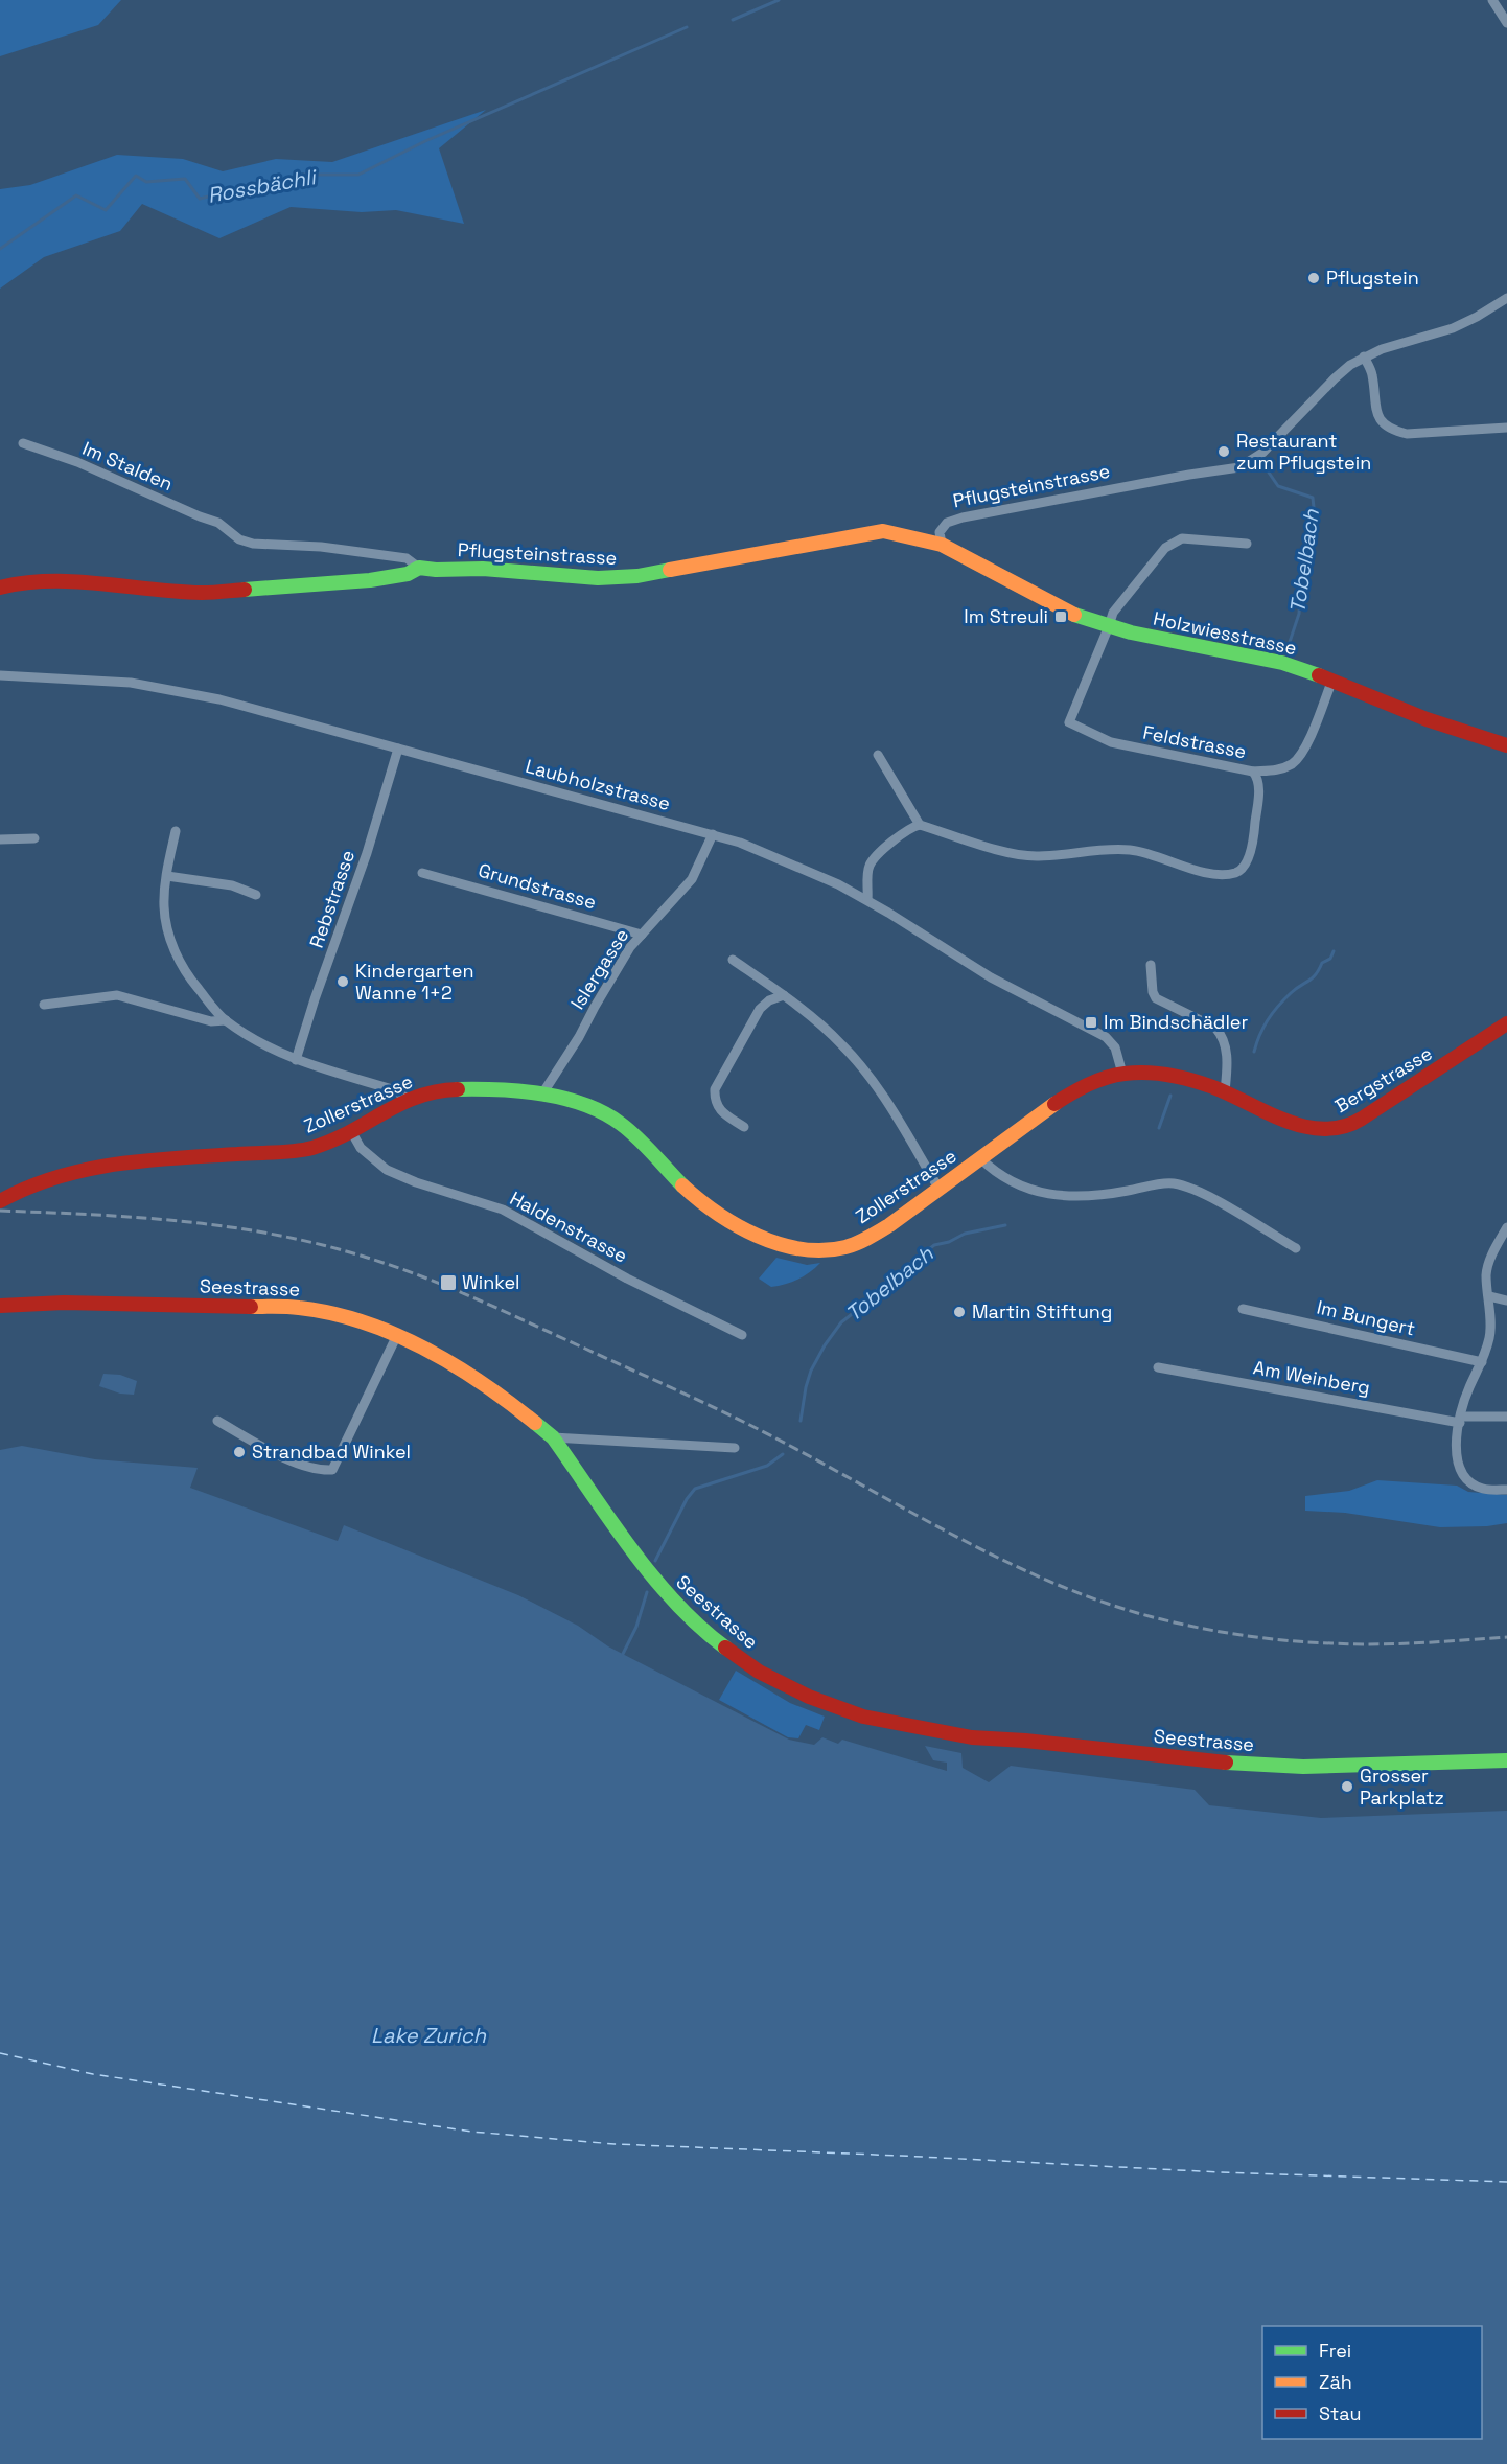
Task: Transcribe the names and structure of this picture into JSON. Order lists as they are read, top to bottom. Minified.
{"streets":{"street":["Im Stalden","Pflugsteinstrasse","Holzwiesstrasse","Feldstrasse","Laubholzstrasse","Grundstrasse","Rebstrasse","Islergasse","Bergstrasse","Zollerstrasse","Haldenstrasse","Seestrasse","Im Bungert","Am Weinberg"]},"crossings":[["Im Stalden","Pflugsteinstrasse"],["Pflugsteinstrasse","Holzwiesstrasse"],["Holzwiesstrasse","Feldstrasse"],["Laubholzstrasse","Rebstrasse"],["Laubholzstrasse","Islergasse"],["Laubholzstrasse","Zollerstrasse"],["Grundstrasse","Islergasse"],["Islergasse","Zollerstrasse"],["Bergstrasse","Zollerstrasse"],["Zollerstrasse","Haldenstrasse"]],"water":["Rossbächli","Tobelbach","Lake Zurich"],"places":{"other":["Pflugstein","Restaurant zum Pflugstein","Kindergarten Wanne 1+2","Martin Stiftung","Strandbad Winkel","Grosser Parkplatz"],"transit":["Im Streuli","Im Bindschädler","Winkel"]},"legend":["Frei","Zäh","Stau"]}
